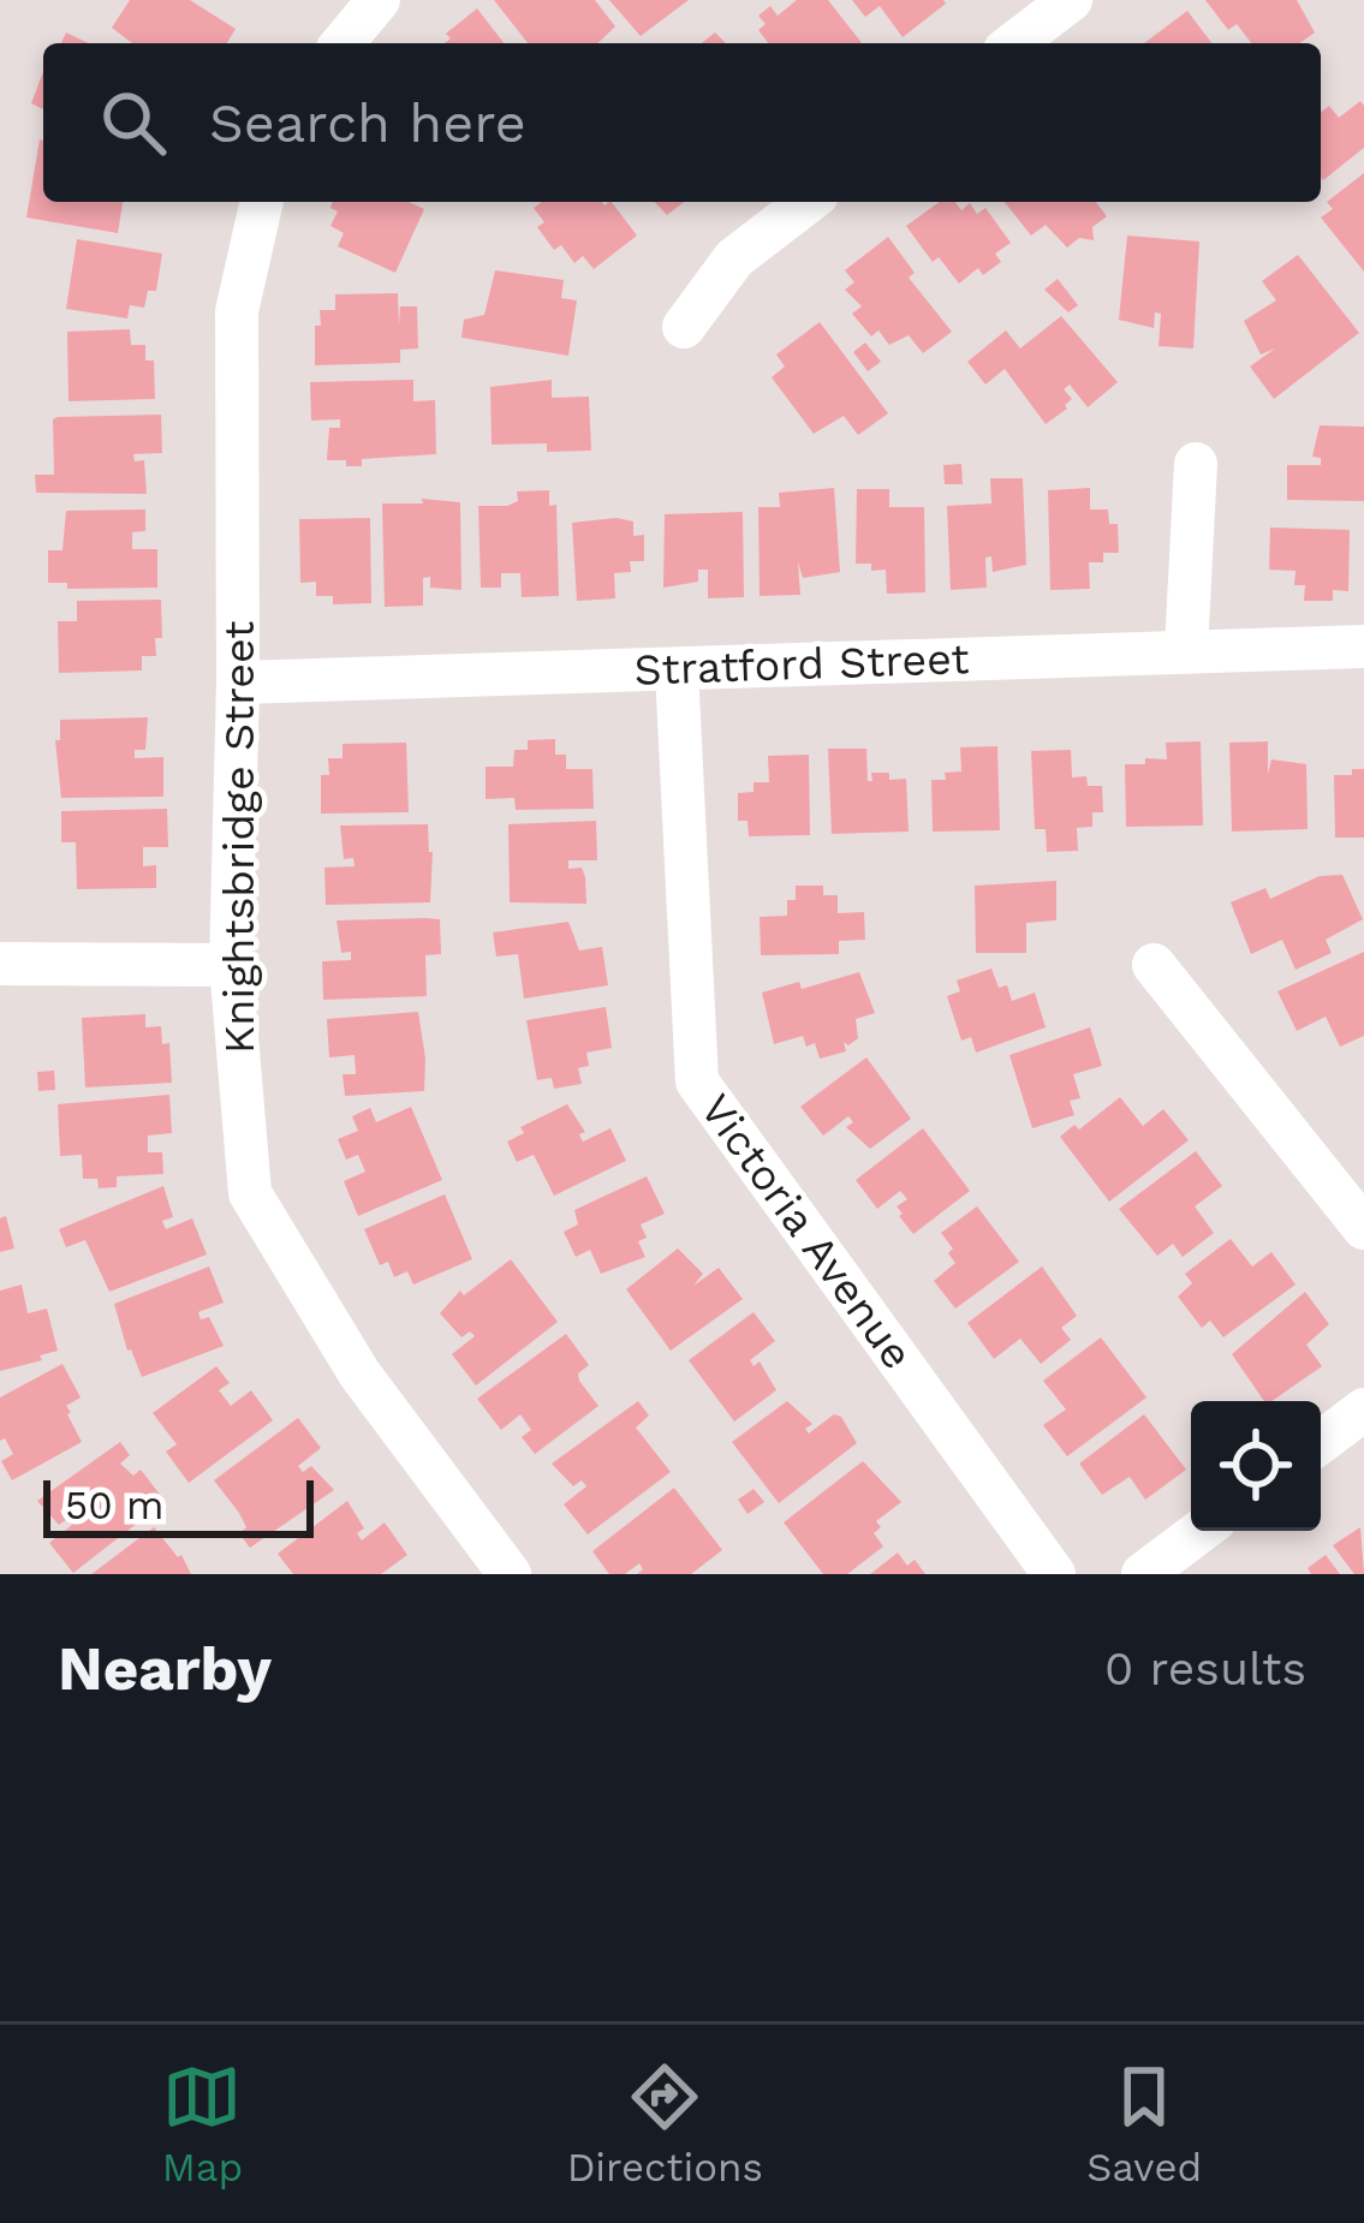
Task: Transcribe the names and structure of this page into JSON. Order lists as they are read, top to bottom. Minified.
{"streets":{"street":["Stratford Street","Knightsbridge Street","Victoria Avenue"]},"crossings":[["Stratford Street","Knightsbridge Street"],["Stratford Street","Victoria Avenue"]],"scale_bar":"50 m","page":{"search":"Search here","scale":"50 m","heading":["Nearby","0 results"],"nav":["Map","Directions","Saved"]}}
